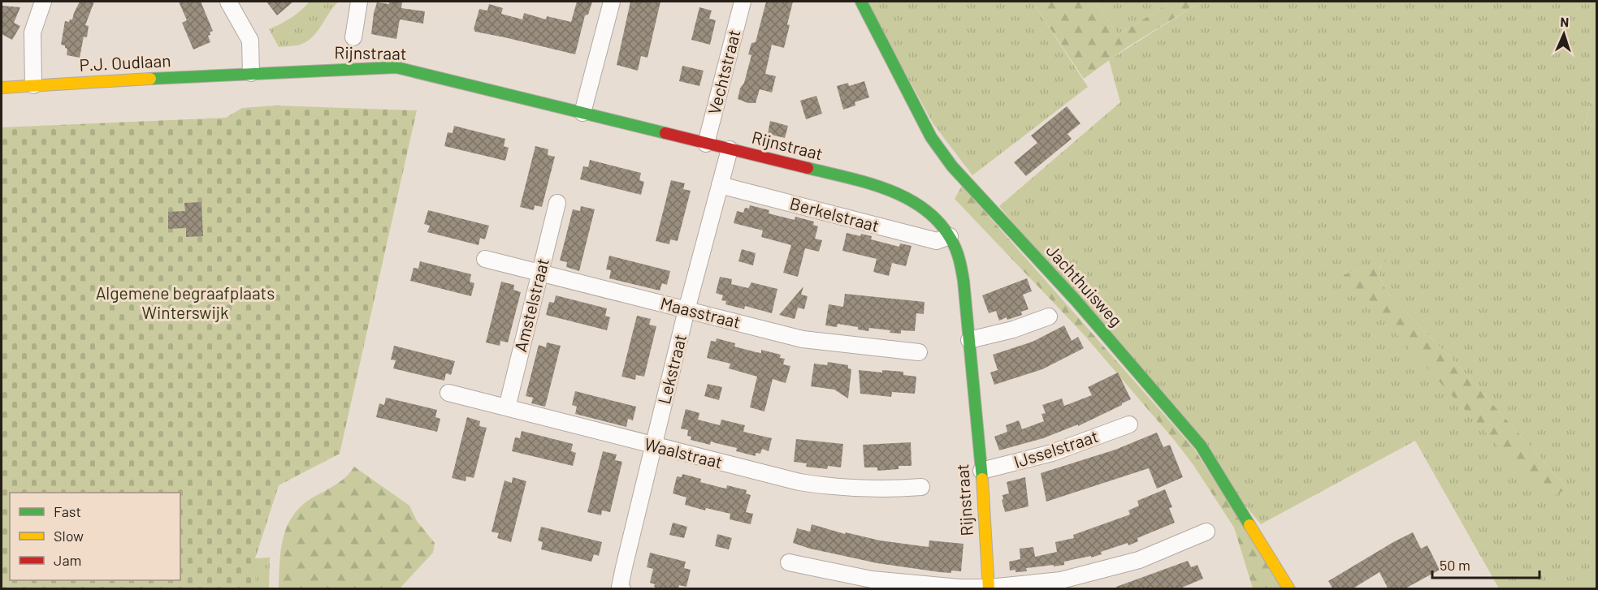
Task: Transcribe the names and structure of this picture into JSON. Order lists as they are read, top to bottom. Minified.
{"streets":{"street":["Rijnstraat","P.J. Oudlaan","Vechtstraat","Berkelstraat","Jachthuisweg","Amstelstraat","Maasstraat","Lekstraat","IJsselstraat","Waalstraat"]},"crossings":[["Rijnstraat","P.J. Oudlaan"],["Rijnstraat","Vechtstraat"],["Rijnstraat","Berkelstraat"],["Rijnstraat","Lekstraat"],["Rijnstraat","IJsselstraat"],["Berkelstraat","Lekstraat"],["Amstelstraat","Maasstraat"],["Amstelstraat","Waalstraat"],["Maasstraat","Lekstraat"],["Lekstraat","Waalstraat"]],"parks":["Algemene begraafplaats Winterswijk"],"legend":["Fast","Slow","Jam"],"scale_bar":"50 m","north":"top"}
